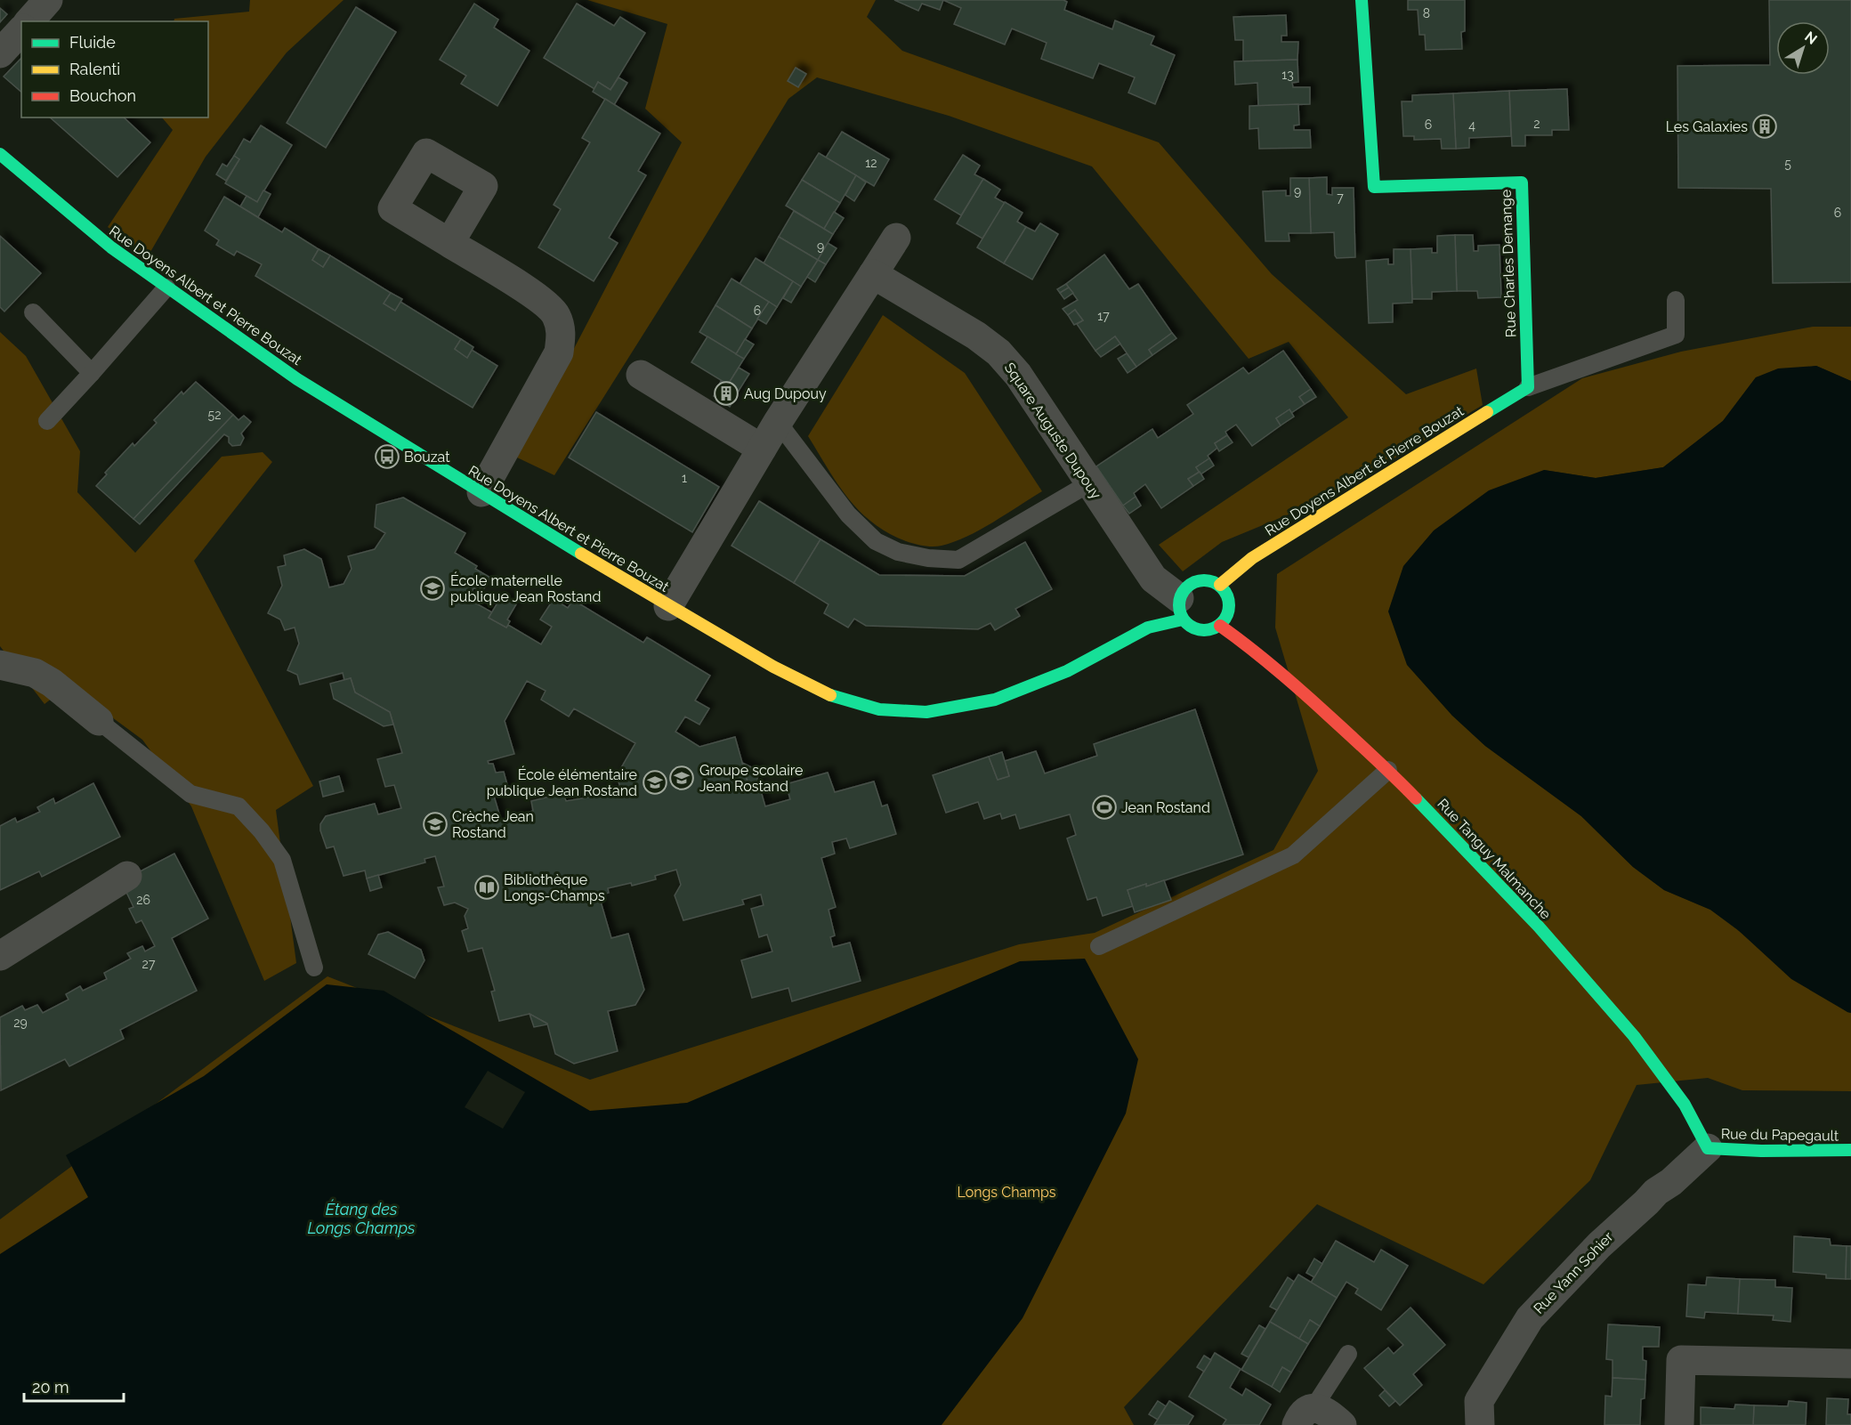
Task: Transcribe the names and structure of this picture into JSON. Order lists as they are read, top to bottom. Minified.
{"streets":{"street":["Rue Charles Demange","Rue Doyens Albert et Pierre Bouzat","Square Auguste Dupouy","Rue Tanguy Malmanche","Rue du Papegault","Rue Yann Sohier"]},"crossings":[["Rue Charles Demange","Rue Doyens Albert et Pierre Bouzat"],["Rue Doyens Albert et Pierre Bouzat","Square Auguste Dupouy"],["Rue Doyens Albert et Pierre Bouzat","Rue Tanguy Malmanche"],["Square Auguste Dupouy","Rue Tanguy Malmanche"],["Rue Tanguy Malmanche","Rue du Papegault"],["Rue Tanguy Malmanche","Rue Yann Sohier"],["Rue du Papegault","Rue Yann Sohier"]],"water":["Étang des Longs Champs"],"parks":["Longs Champs"],"places":{"building":["Les Galaxies","Aug Dupouy"],"bus stop":["Bouzat"],"school or university":["École maternelle publique Jean Rostand","Groupe scolaire Jean Rostand","École élémentaire publique Jean Rostand","Crèche Jean Rostand"],"sports":["Jean Rostand"],"library":["Bibliothèque Longs-Champs"]},"house_numbers":["8","13","2","6","4","12","5","9","7","6","9","6","17","52","1","26","27","29"],"legend":["Fluide","Ralenti","Bouchon"],"scale_bar":"20 m","north":"top right"}
